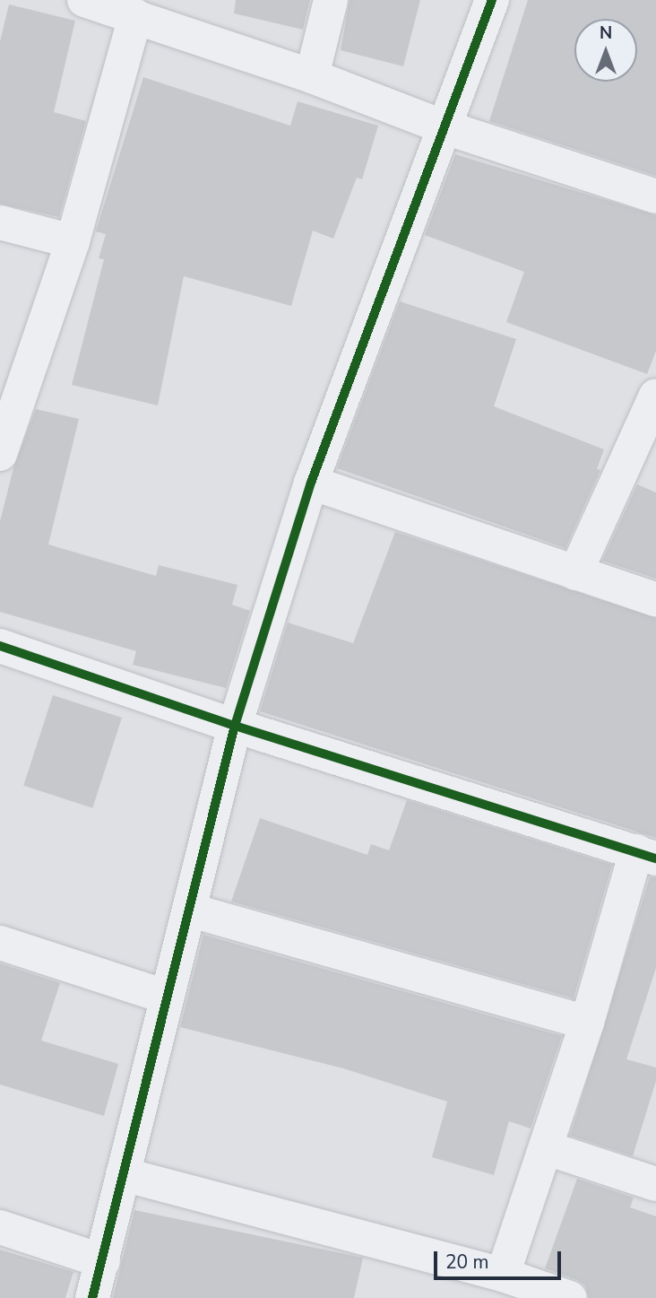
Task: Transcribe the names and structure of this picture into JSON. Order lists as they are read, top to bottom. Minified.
{"scale_bar":"20 m","north":"top"}
